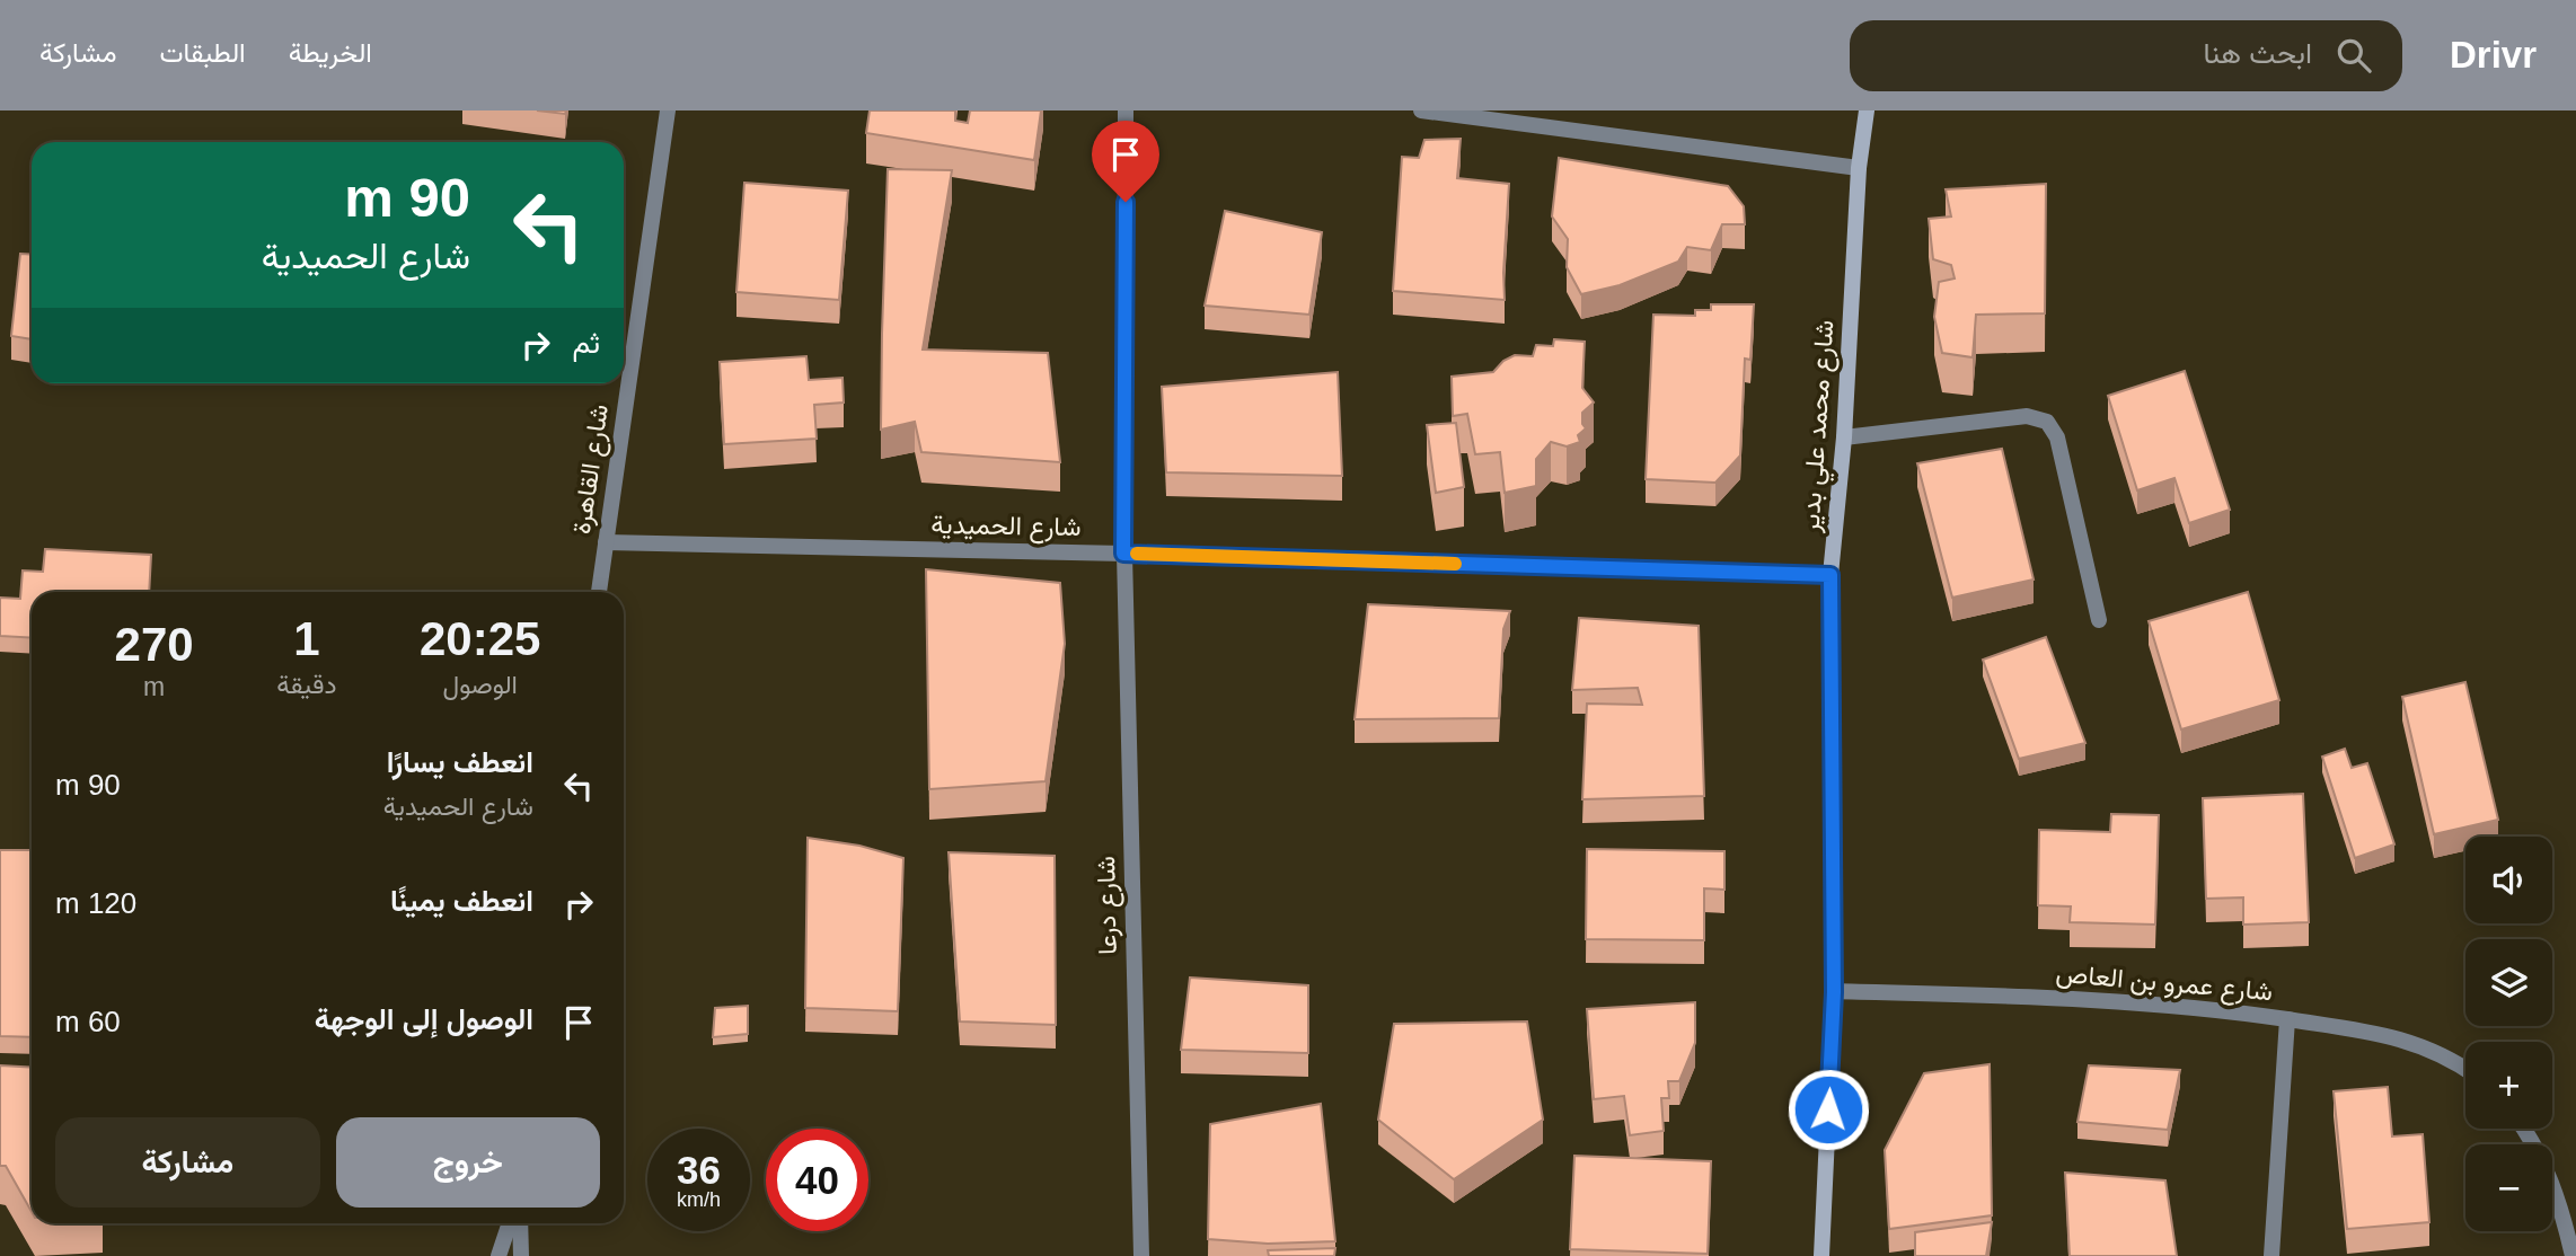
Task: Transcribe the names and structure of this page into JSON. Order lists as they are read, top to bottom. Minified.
{"streets":{"street":["شارع محمد علي بدير","شارع القاهرة","شارع الحميدية","شارع درعا","شارع عمرو بن العاص"]},"crossings":[["شارع محمد علي بدير","شارع الحميدية"],["شارع محمد علي بدير","شارع عمرو بن العاص"],["شارع القاهرة","شارع الحميدية"],["شارع الحميدية","شارع درعا"]],"page":{"header":"Drivr","search":"ابحث هنا","nav":["الخريطة","الطبقات","مشاركة"],"turn":["90 m","شارع الحميدية"],"then":"ثم","eta":["20:25","الوصول","1","دقيقة","270","m"],"list":[{"name":"انعطف يسارًا","note":"شارع الحميدية","value":"90 m"},{"name":"انعطف يمينًا","value":"120 m"},{"name":"الوصول إلى الوجهة","value":"60 m"}],"map_buttons":["+","−"],"buttons":["خروج","مشاركة"],"speed":"36 km/h","limit":"40"}}
